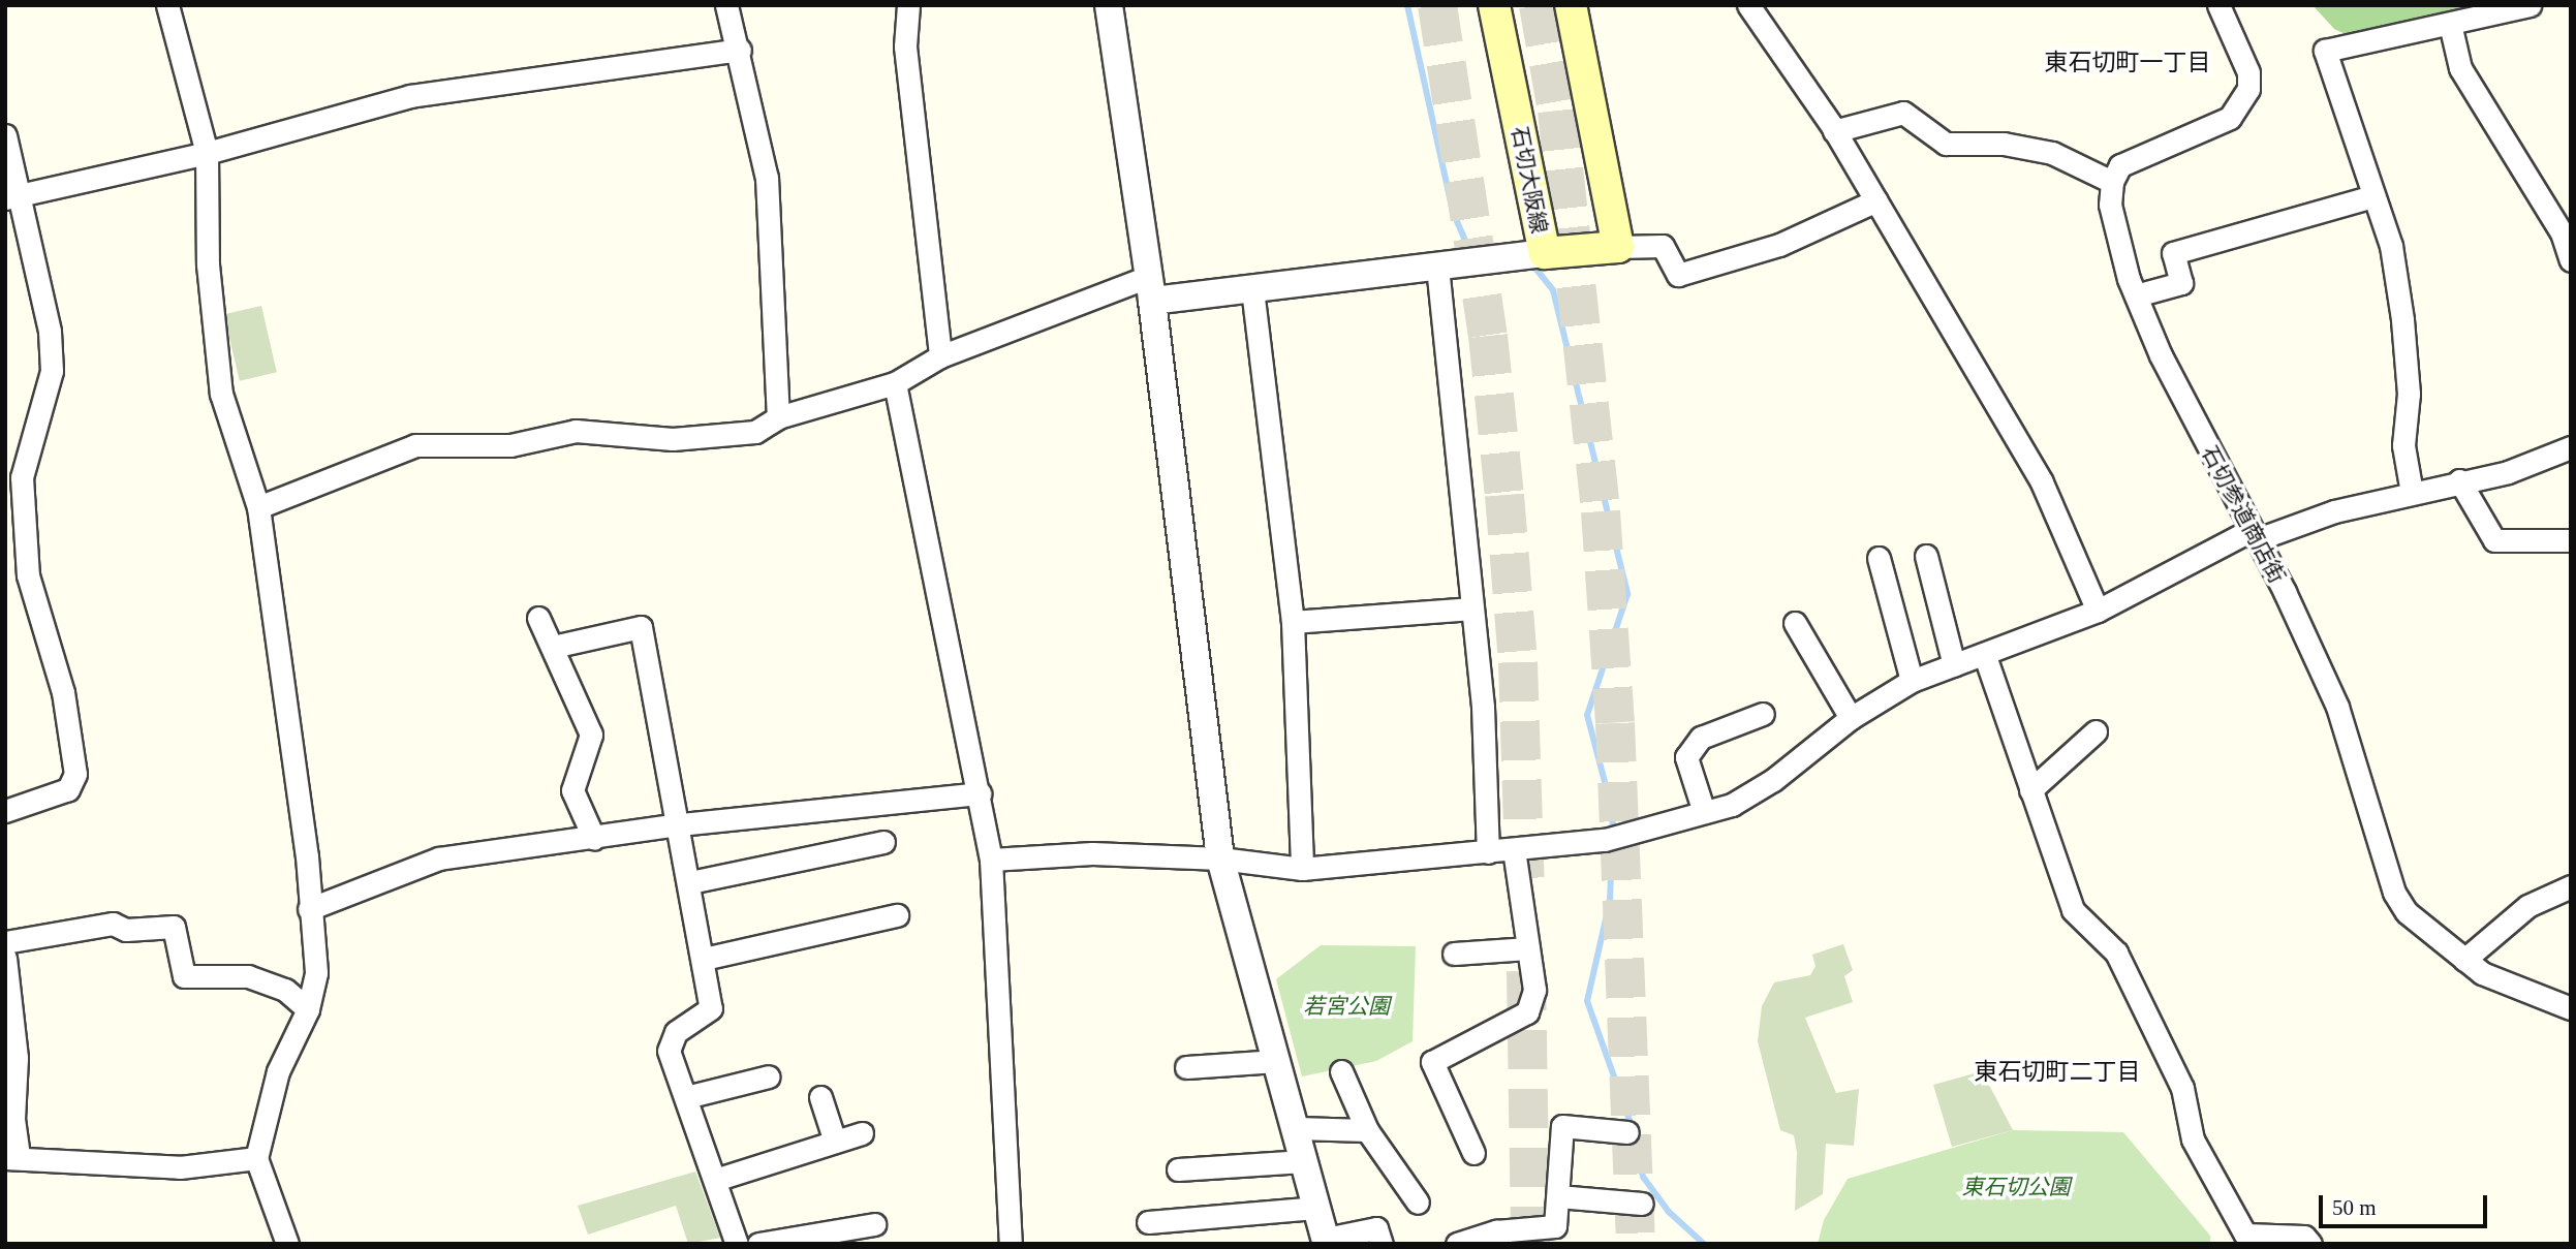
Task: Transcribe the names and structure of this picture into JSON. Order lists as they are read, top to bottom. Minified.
{"streets":{"main road":["石切大阪線"],"street":["石切参道商店街"]},"districts":["東石切町一丁目","東石切町二丁目"],"parks":["若宮公園","東石切公園"],"scale_bar":"50 m"}
